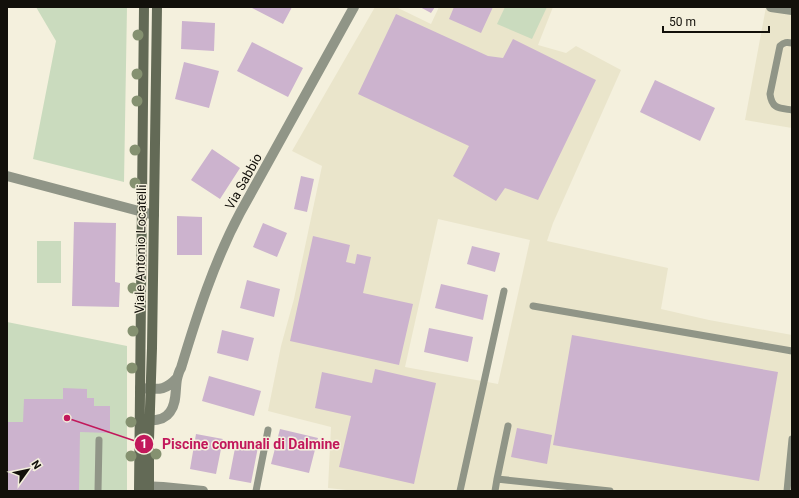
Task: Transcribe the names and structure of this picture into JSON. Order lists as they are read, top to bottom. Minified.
{"streets":{"street":["Via Sabbio","Viale Antonio Locatelli"]},"crossings":[["Via Sabbio","Viale Antonio Locatelli"]],"places":["Piscine comunali di Dalmine"],"scale_bar":"50 m","north":"top right"}
